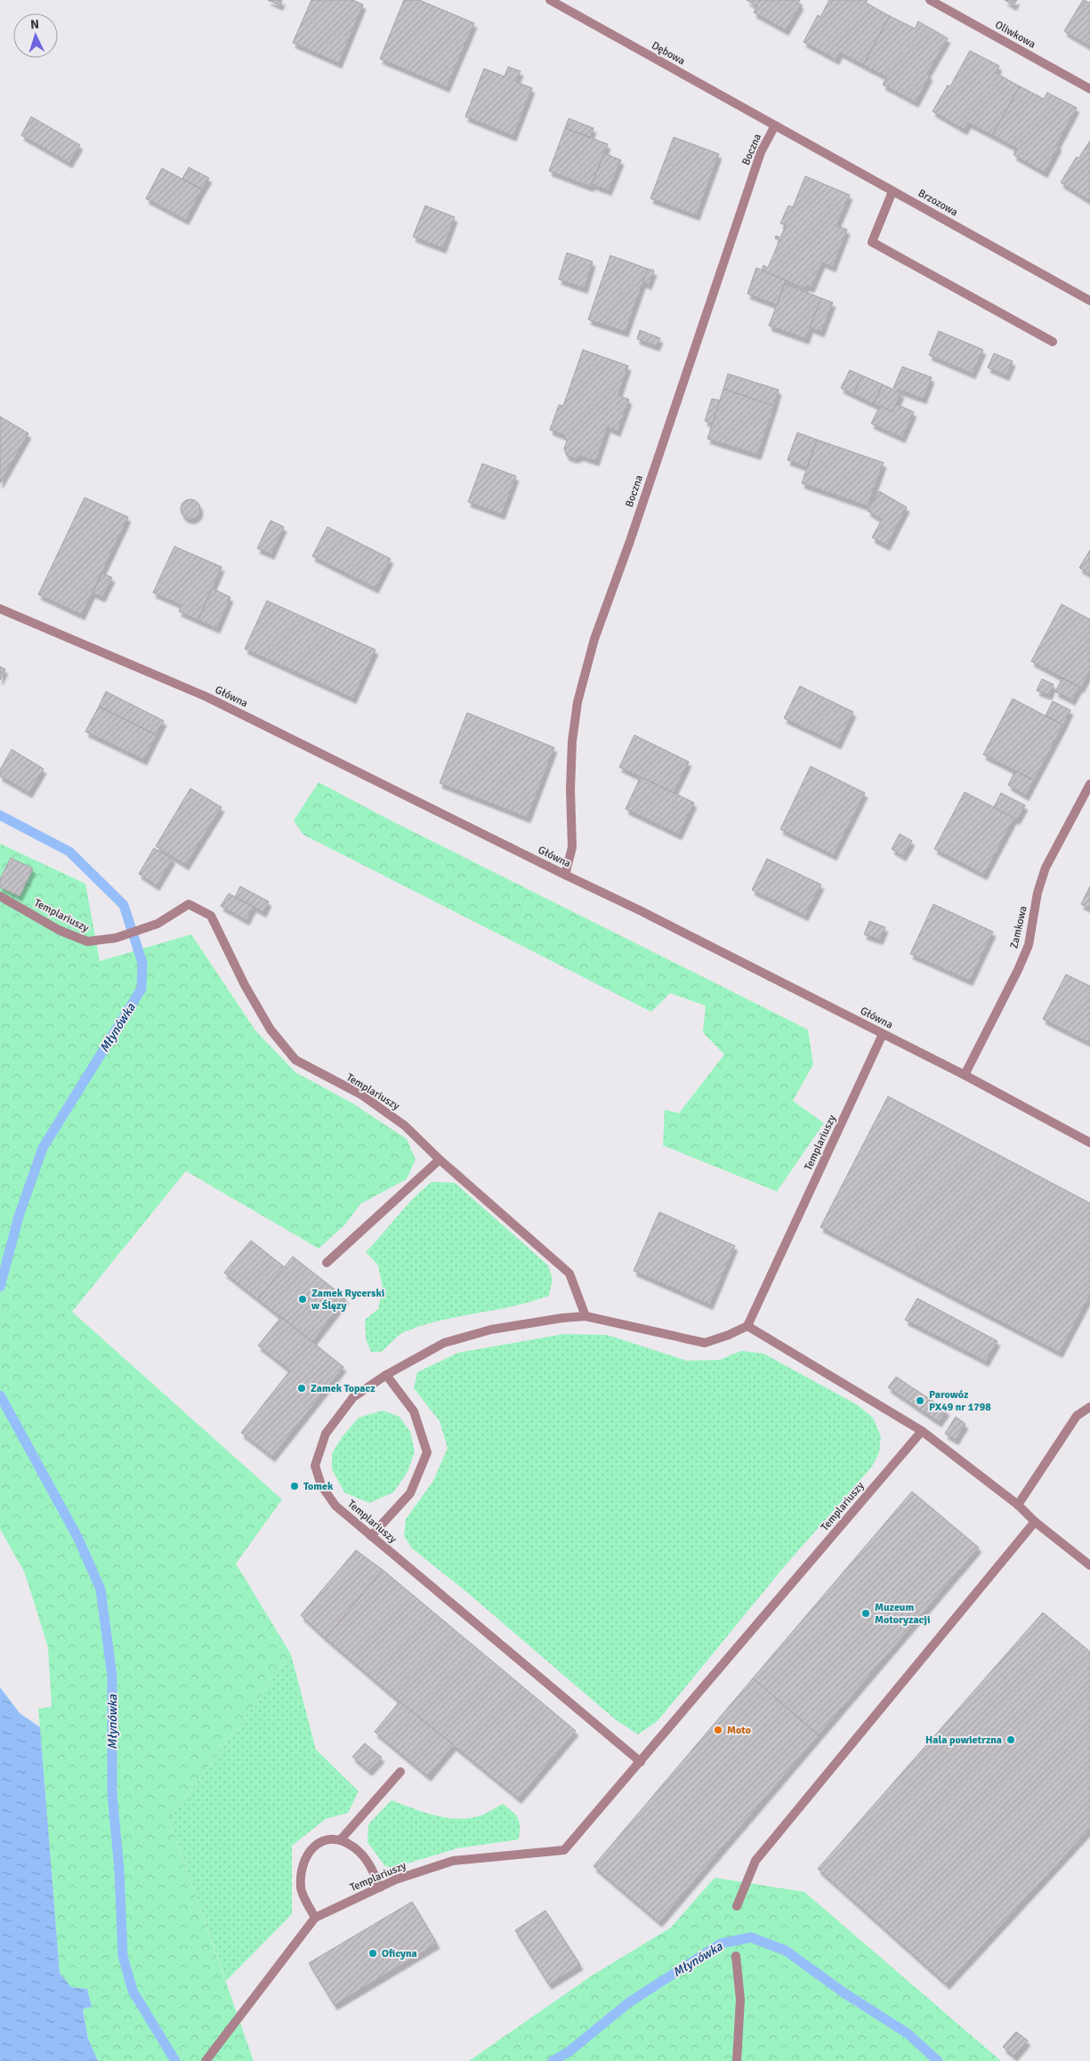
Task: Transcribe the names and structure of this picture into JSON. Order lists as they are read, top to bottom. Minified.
{"streets":{"street":["Oliwkowa","Dębowa","Boczna","Brzozowa","Główna","Templariuszy","Zamkowa"]},"crossings":[["Dębowa","Boczna"],["Dębowa","Brzozowa"],["Boczna","Brzozowa"],["Boczna","Główna"],["Główna","Templariuszy"],["Główna","Zamkowa"]],"water":["Młynówka"],"places":["Zamek Rycerski w Ślęzy","Zamek Topacz","Parowóz PX49 nr 1798","Tomek","Muzeum Motoryzacji","Moto","Hala powietrzna","Oficyna"],"north":"top"}
